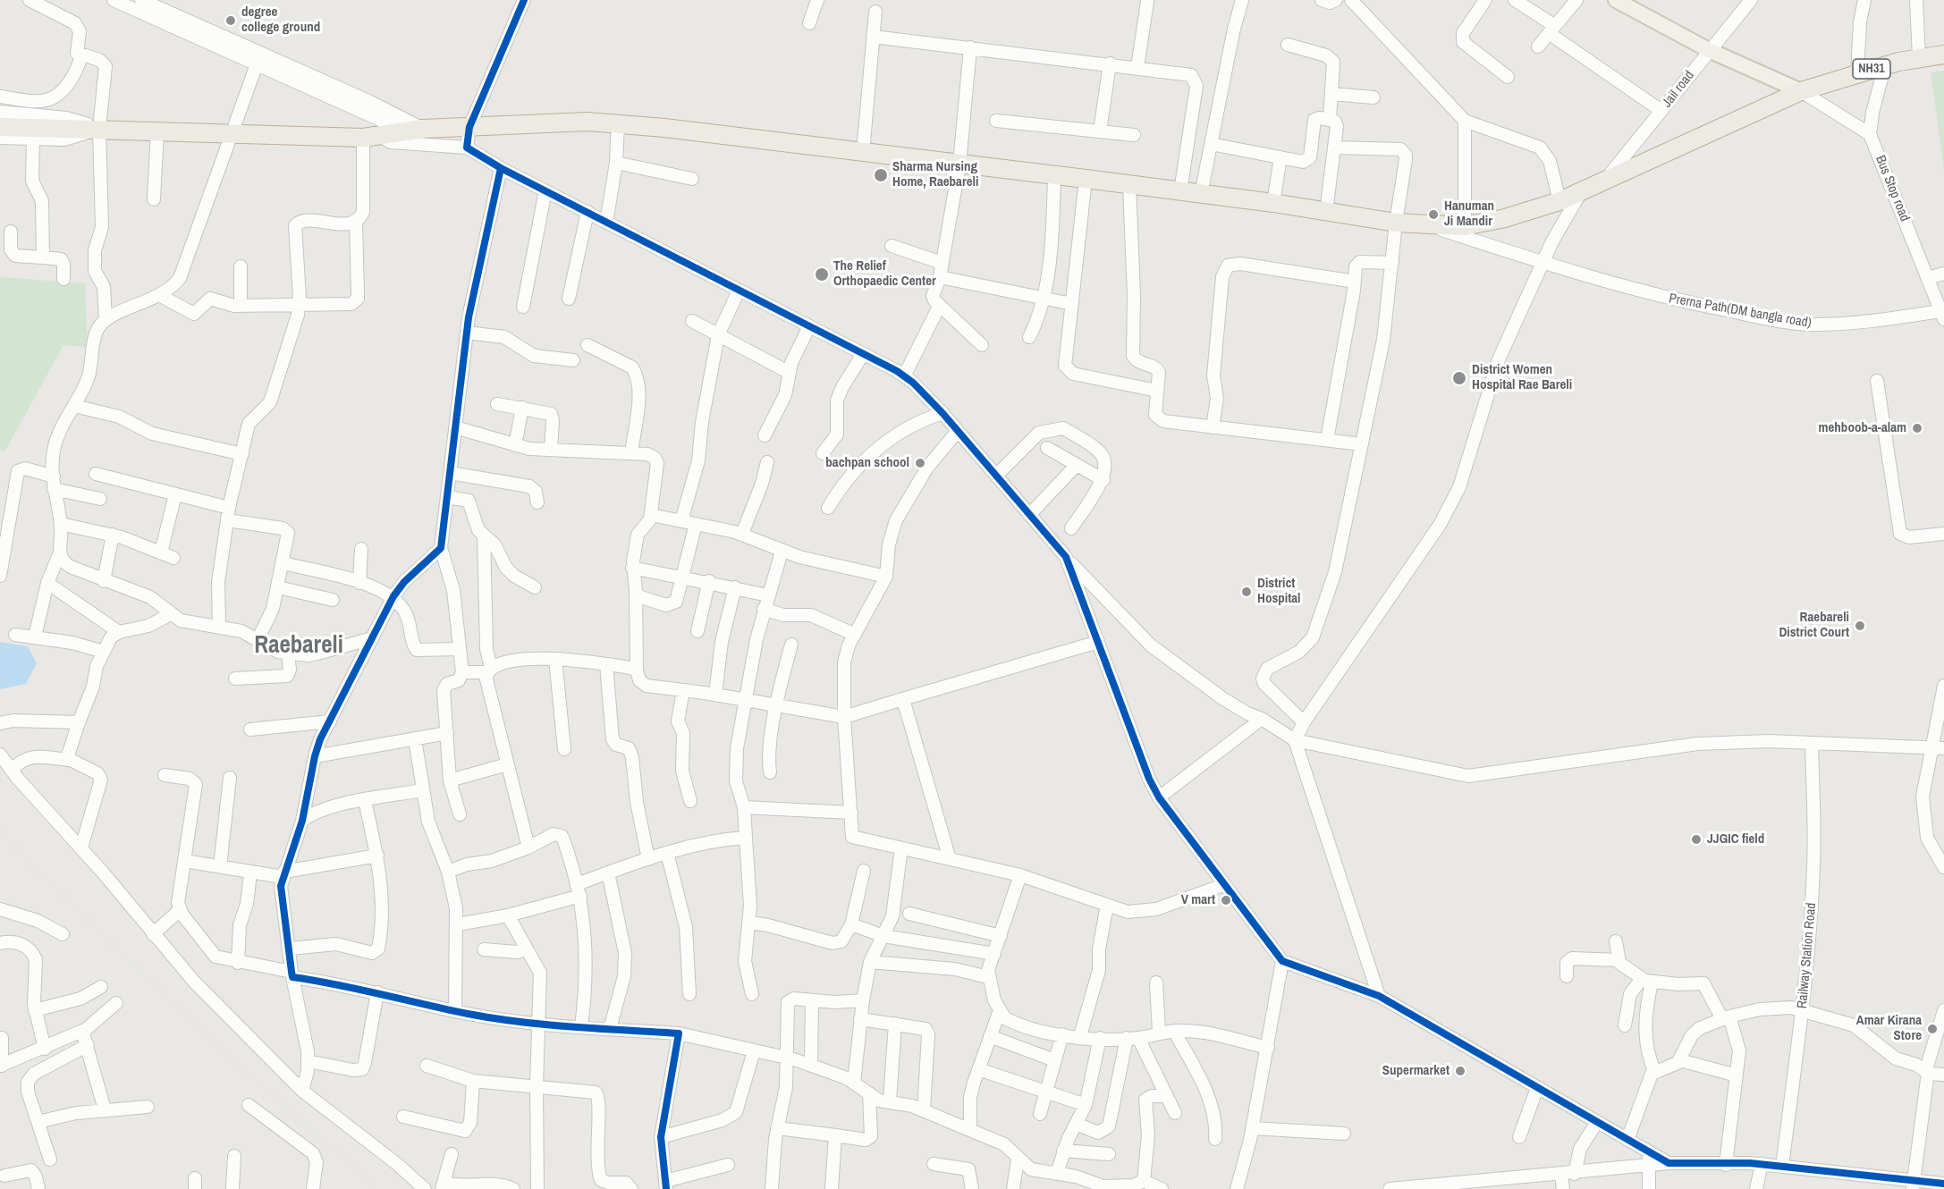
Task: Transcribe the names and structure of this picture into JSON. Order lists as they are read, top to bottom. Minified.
{"streets":{"highway":["NH31"],"street":["Jail road","Bus Stop road","Prerna Path(DM bangla road)","Railway Station Road"]},"crossings":[["NH31","Jail road"],["NH31","Prerna Path(DM bangla road)"],["Bus Stop road","Prerna Path(DM bangla road)"]],"districts":["Raebareli"],"places":["degree college ground","Sharma Nursing Home, Raebareli","Hanuman Ji Mandir","The Relief Orthopaedic Center","District Women Hospital Rae Bareli","mehboob-a-alam","bachpan school","District Hospital","Raebareli District Court","JJGIC field","V mart","Amar Kirana Store","Supermarket"]}
